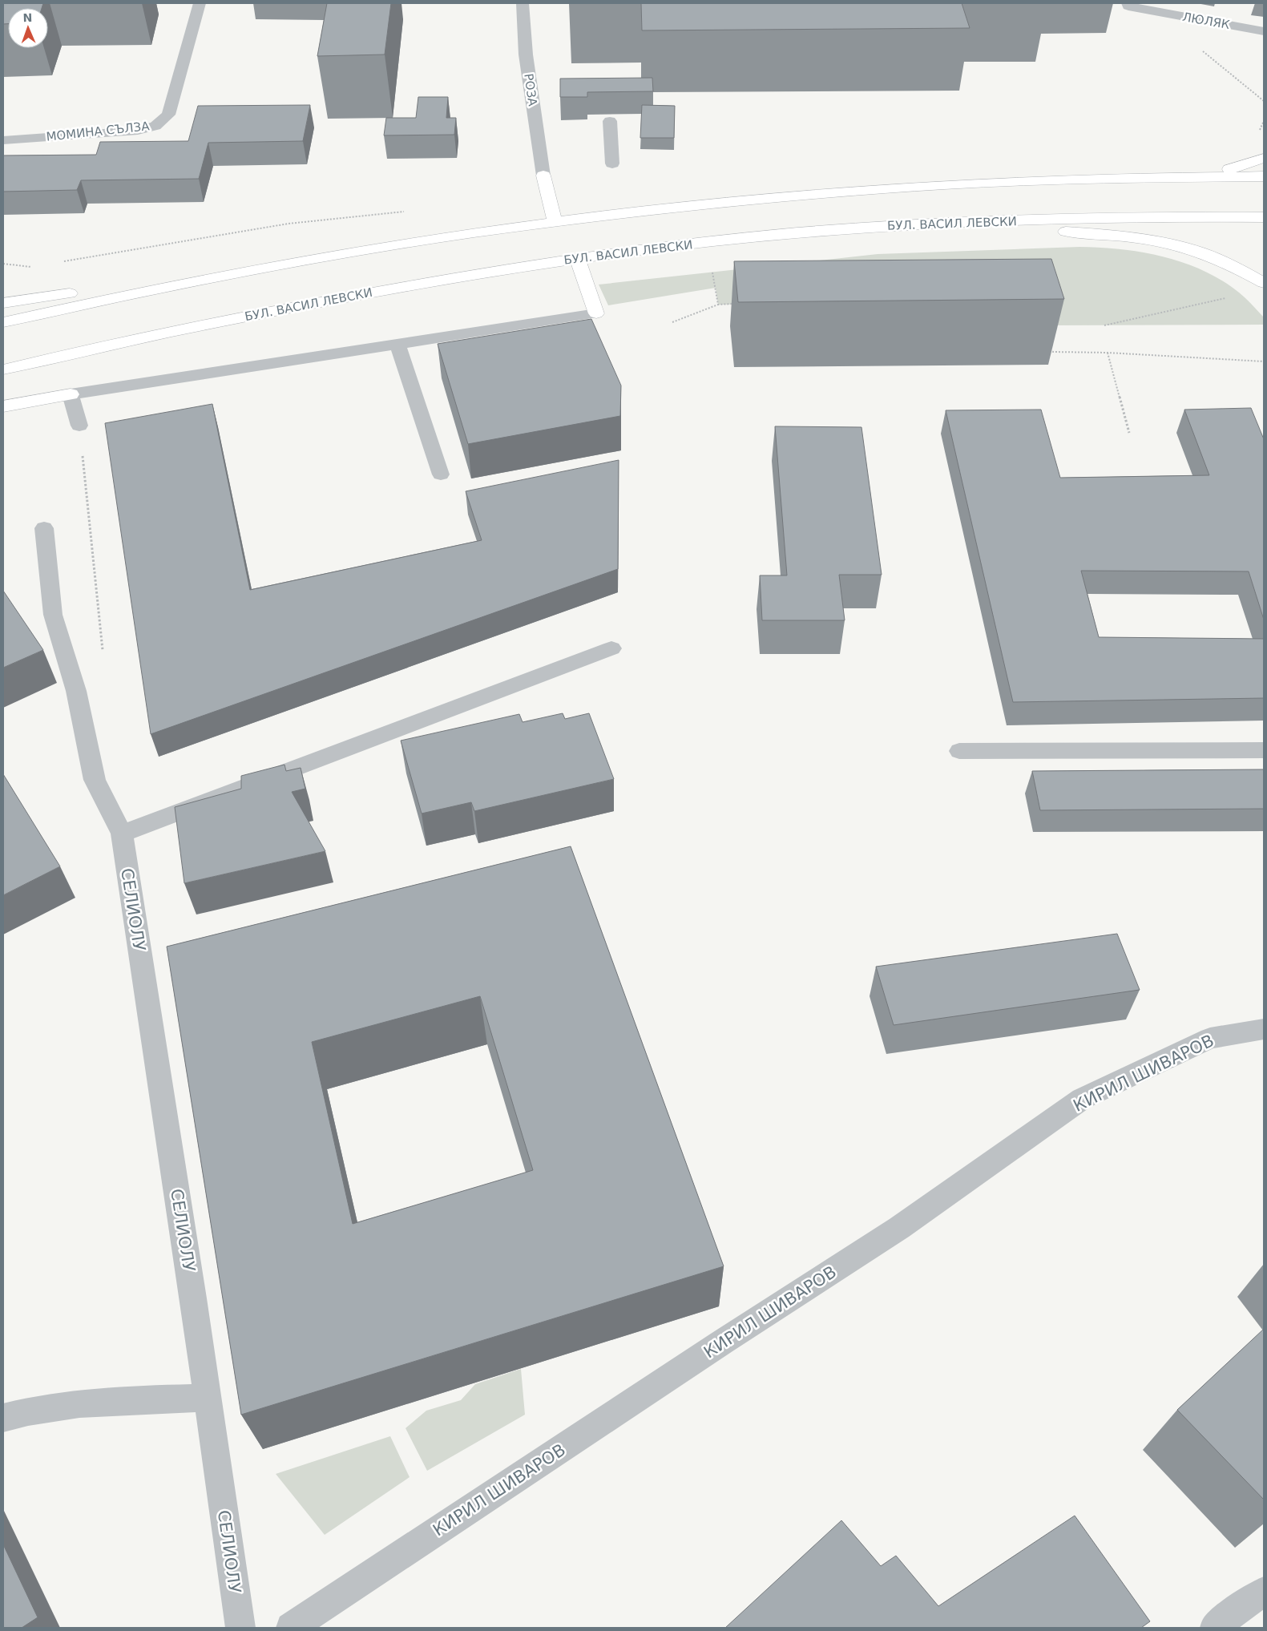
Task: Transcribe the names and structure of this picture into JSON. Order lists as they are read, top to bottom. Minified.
{"streets":{"highway":["БУЛ. ВАСИЛ ЛЕВСКИ"],"street":["ЛЮЛЯК","РОЗА","МОМИНА СЪЛЗА","СЕЛИОЛУ","КИРИЛ ШИВАРОВ"]},"north":"top"}
